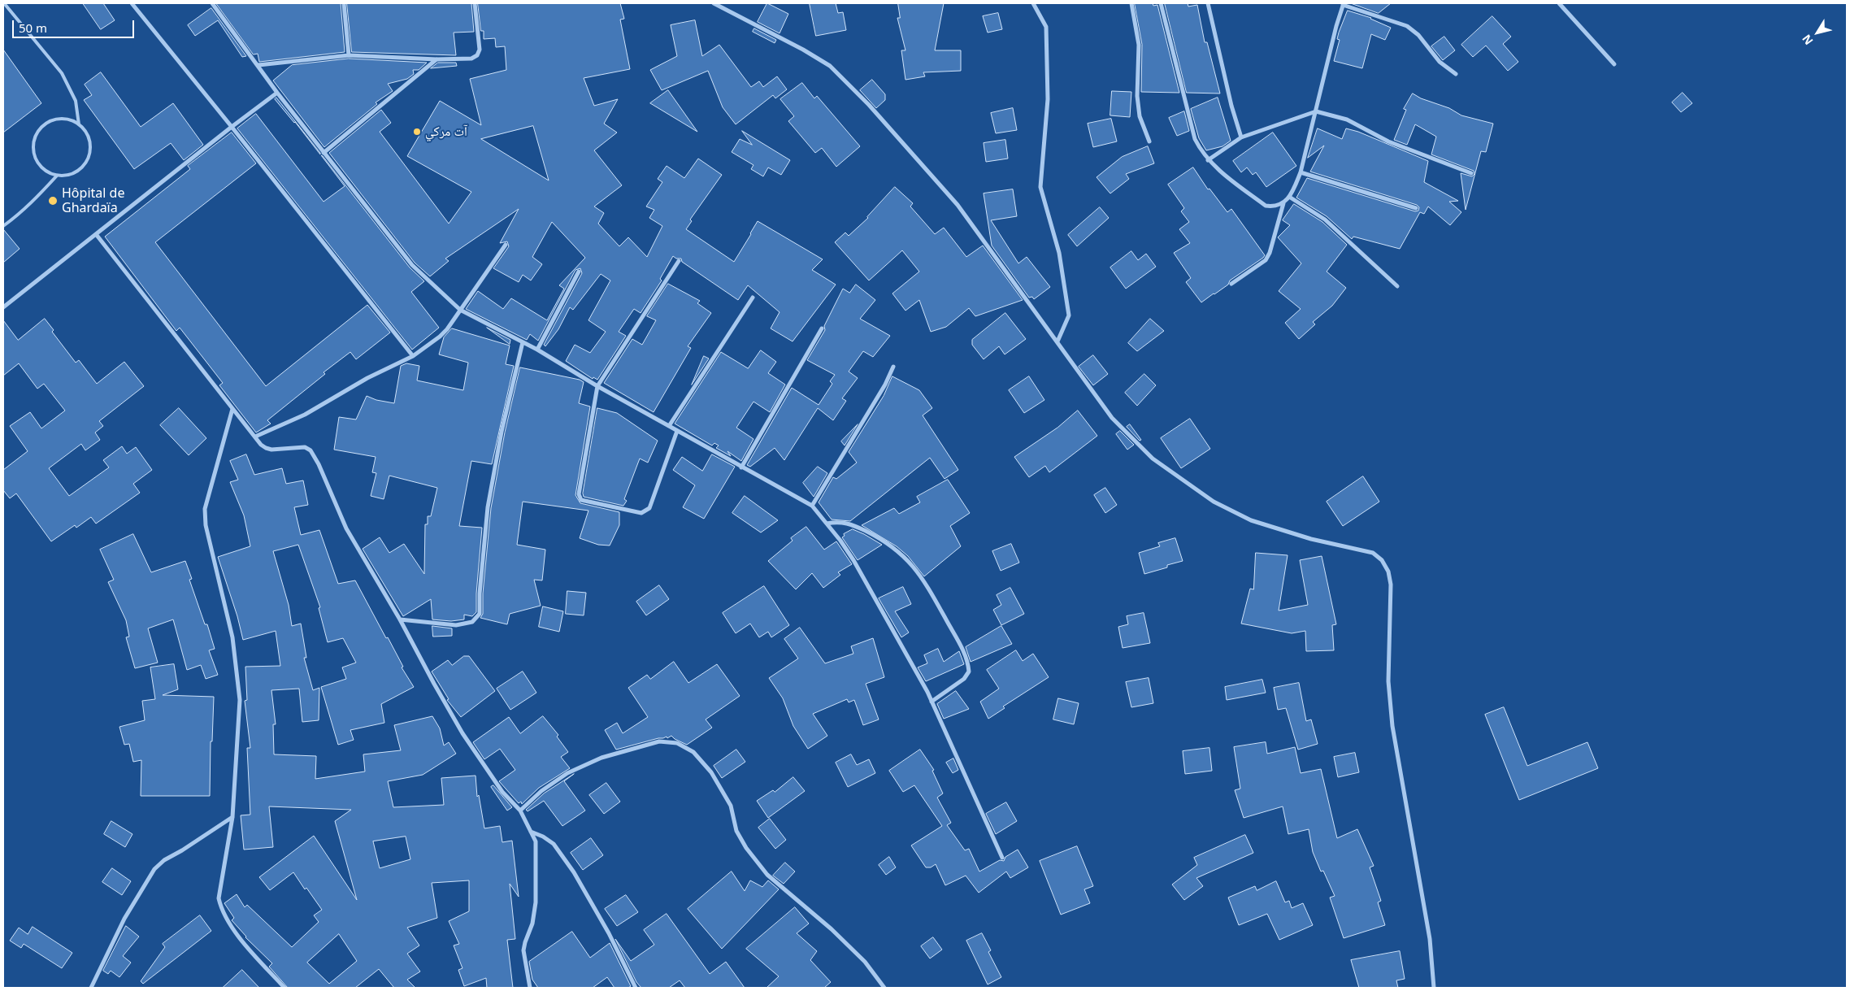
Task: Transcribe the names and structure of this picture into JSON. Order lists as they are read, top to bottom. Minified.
{"places":["آت مركي","Hôpital de Ghardaïa"],"scale_bar":"50 m","north":"bottom left"}
